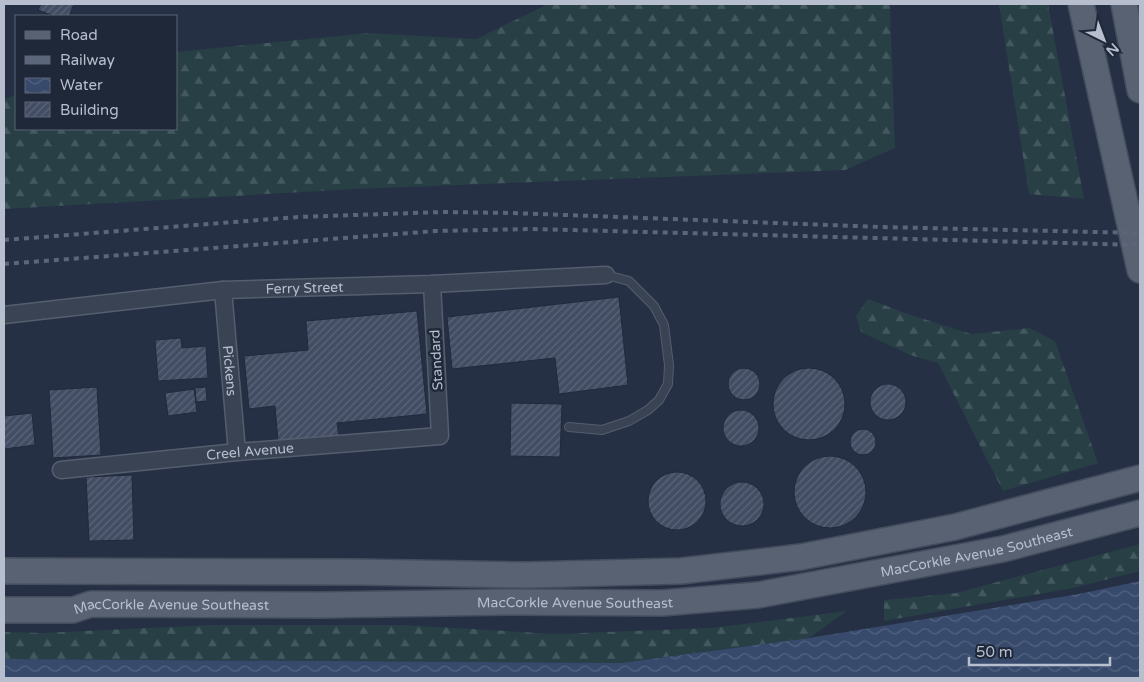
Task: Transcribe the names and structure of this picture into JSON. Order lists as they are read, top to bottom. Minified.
{"streets":{"main road":["MacCorkle Avenue Southeast"],"street":["Ferry Street","Standard","Pickens","Creel Avenue"]},"crossings":[["Ferry Street","Standard"],["Ferry Street","Pickens"],["Standard","Creel Avenue"],["Pickens","Creel Avenue"]],"legend":["Road","Railway","Water","Building"],"scale_bar":"50 m","north":"bottom right"}
